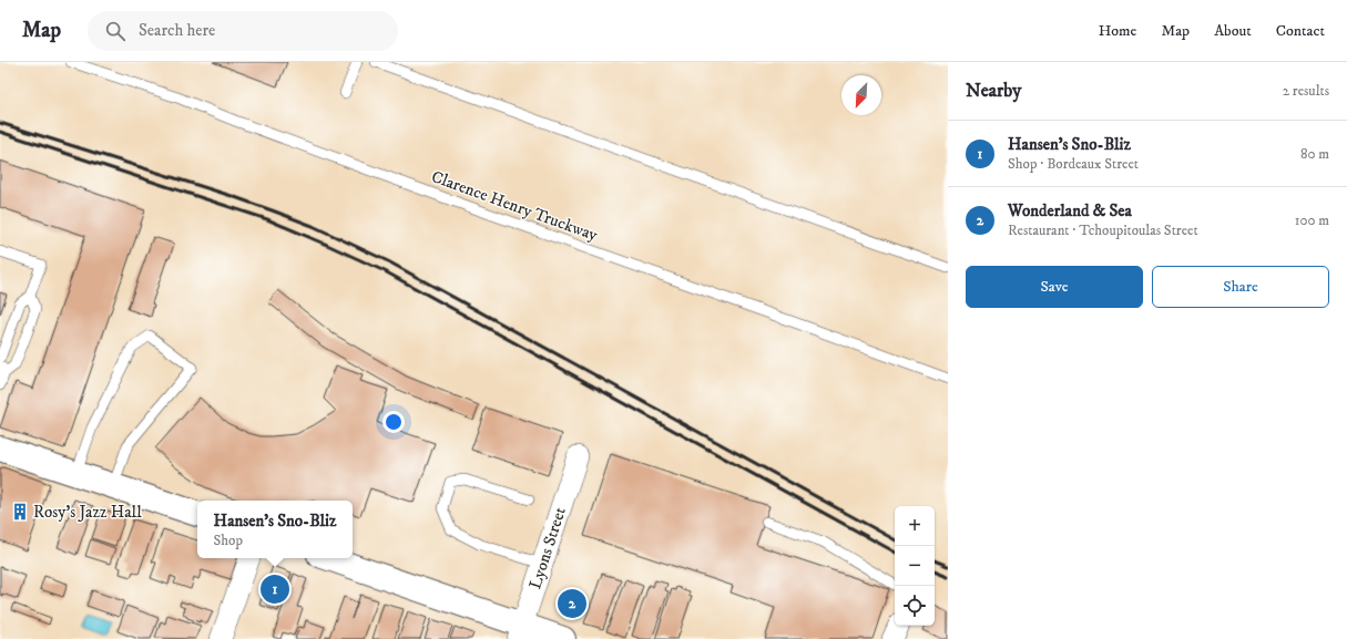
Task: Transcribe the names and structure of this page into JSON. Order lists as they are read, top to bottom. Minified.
{"streets":{"street":["Lyons Street"],"lane":["Clarence Henry Truckway"]},"places":{"building":["Rosy's Jazz Hall"]},"north":"bottom left","page":{"header":"Map","search":"Search here","nav":["Home","Map","About","Contact"],"heading":["Nearby","2 results"],"list":[{"mark":"1","name":"Hansen's Sno-Bliz","note":"Shop · Bordeaux Street","value":"80 m"},{"mark":"2","name":"Wonderland & Sea","note":"Restaurant · Tchoupitoulas Street","value":"100 m"}],"buttons":["Save","Share"],"popup":["Hansen's Sno-Bliz","Shop"],"map_buttons":["+","−"],"pins":["1","2"]}}
